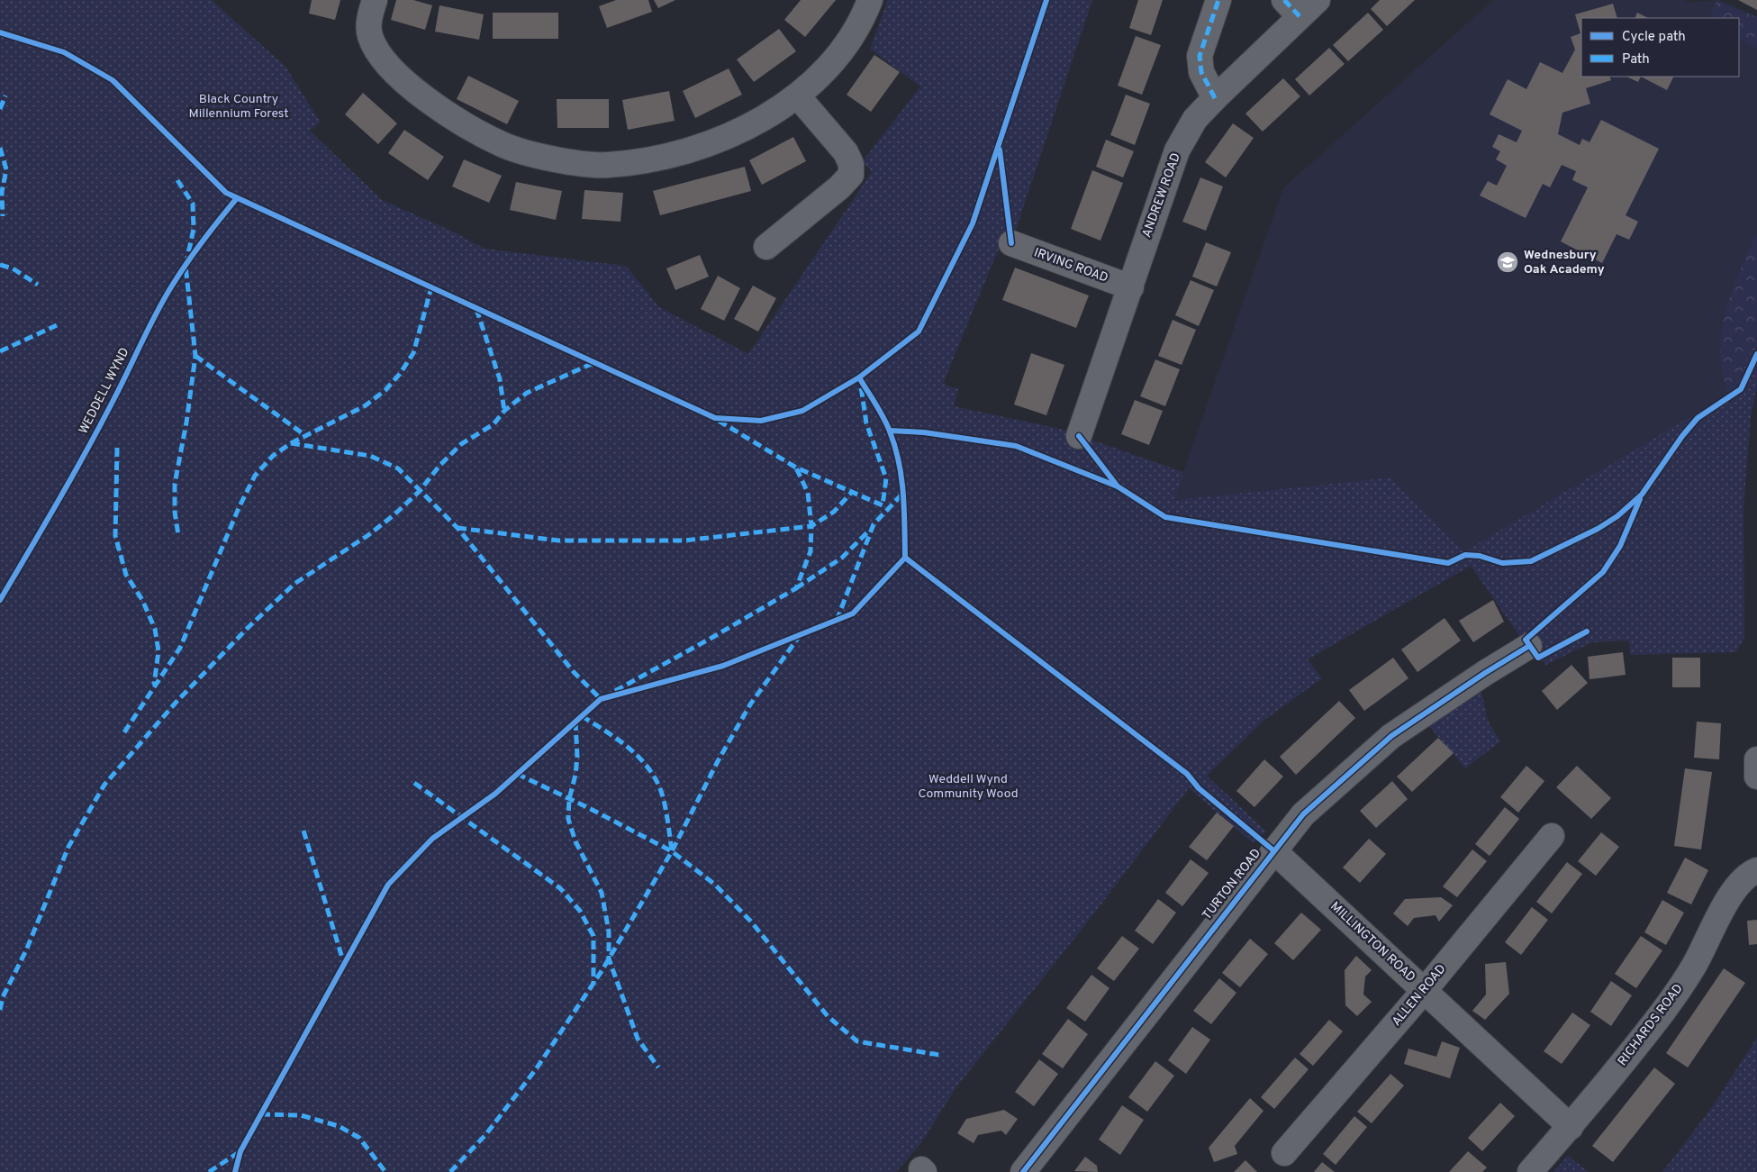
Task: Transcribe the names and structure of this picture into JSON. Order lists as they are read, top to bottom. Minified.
{"streets":{"street":["ANDREW ROAD","IRVING ROAD","TURTON ROAD","MILLINGTON ROAD","ALLEN ROAD","RICHARDS ROAD"],"cycle path":["WEDDELL WYND"]},"crossings":[["ANDREW ROAD","IRVING ROAD"],["TURTON ROAD","MILLINGTON ROAD"],["MILLINGTON ROAD","ALLEN ROAD"],["MILLINGTON ROAD","RICHARDS ROAD"]],"parks":["Black Country Millennium Forest","Weddell Wynd Community Wood"],"places":{"school or university":["Wednesbury Oak Academy"]},"legend":["Cycle path","Path"]}
